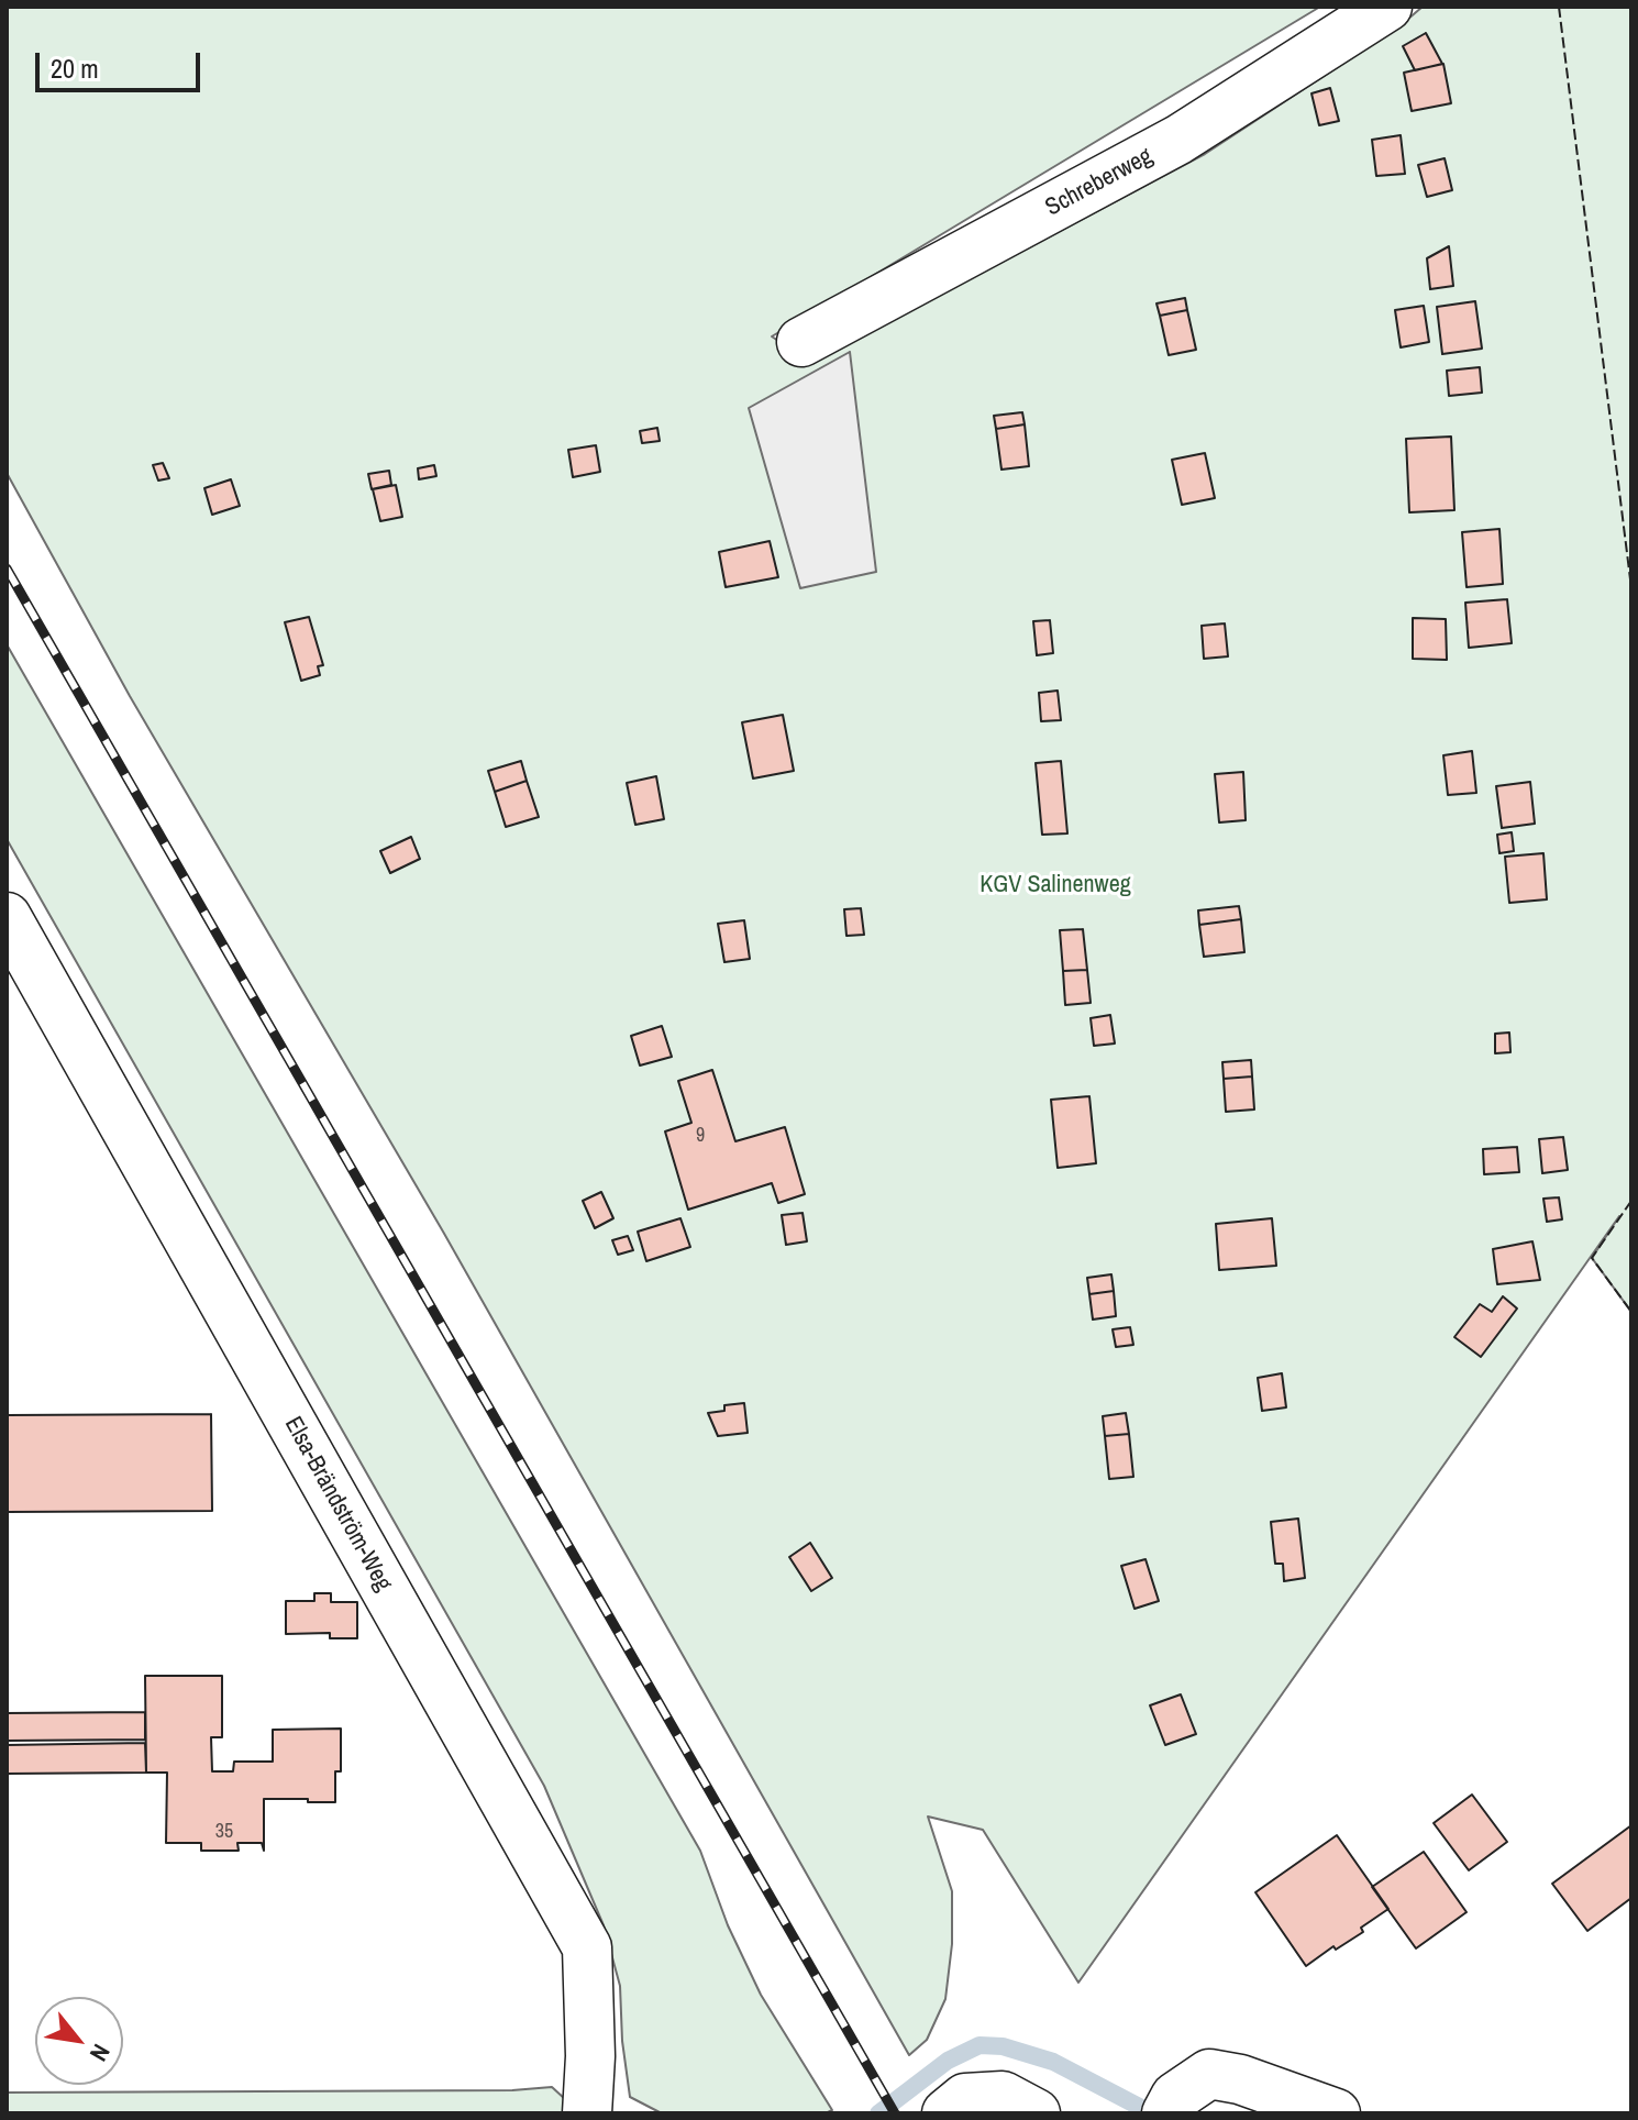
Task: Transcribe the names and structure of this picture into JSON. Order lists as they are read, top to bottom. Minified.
{"streets":{"street":["Schreberweg","Elsa-Brändström-Weg"]},"parks":["KGV Salinenweg"],"house_numbers":["9","35"],"scale_bar":"20 m","north":"bottom right"}
